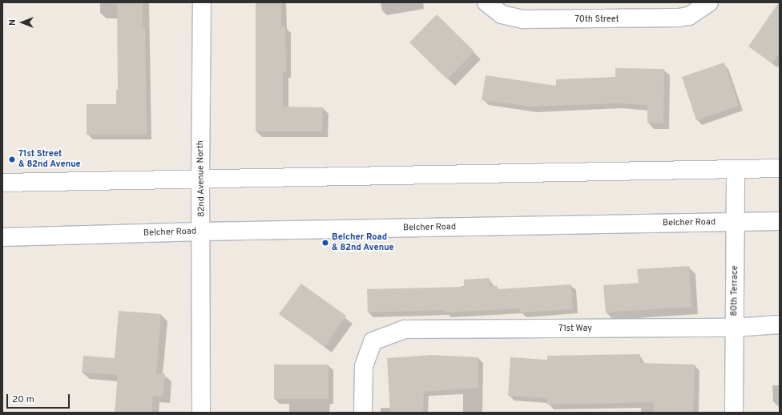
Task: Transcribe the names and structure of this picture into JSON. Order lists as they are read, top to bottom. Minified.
{"streets":{"main road":["70th Street","82nd Avenue North","Belcher Road","80th Terrace","71st Way"]},"crossings":[["82nd Avenue North","Belcher Road"],["Belcher Road","80th Terrace"],["80th Terrace","71st Way"]],"places":["71st Street & 82nd Avenue","Belcher Road & 82nd Avenue"],"scale_bar":"20 m","north":"left"}
